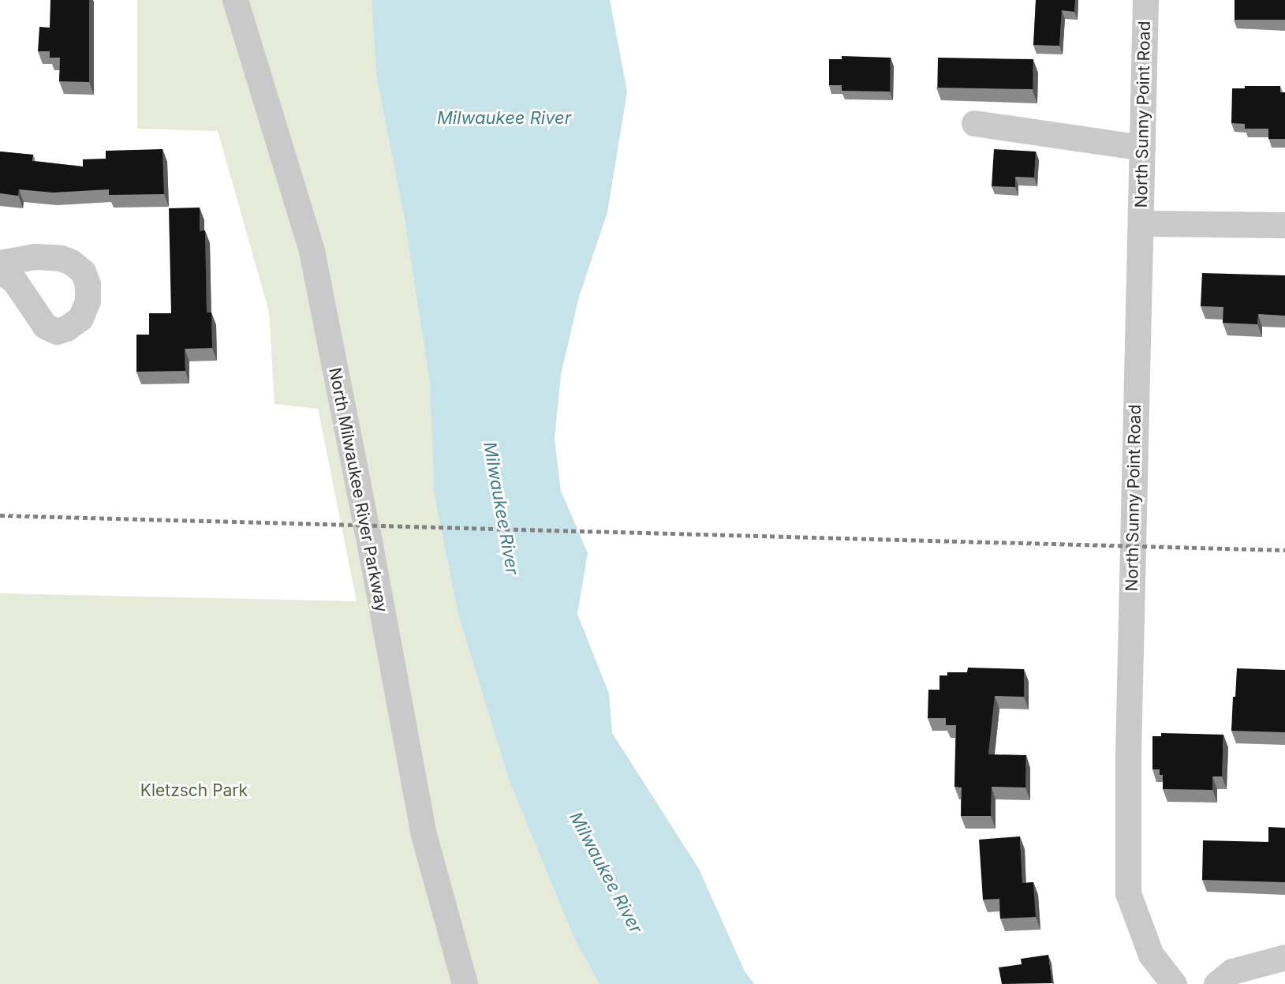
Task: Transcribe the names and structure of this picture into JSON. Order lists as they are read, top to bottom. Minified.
{"streets":{"street":["North Sunny Point Road","North Milwaukee River Parkway"]},"water":["Milwaukee River"],"parks":["Kletzsch Park"]}
